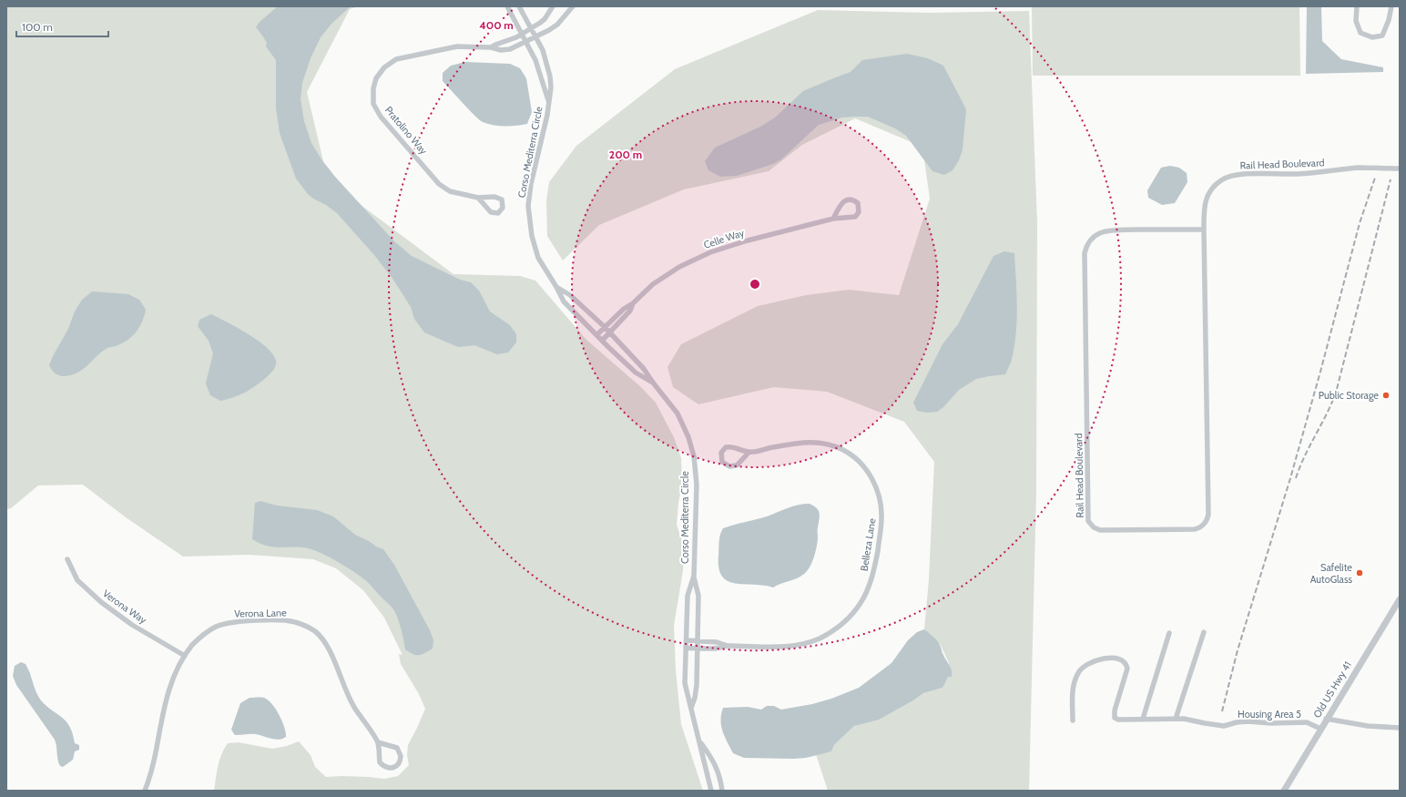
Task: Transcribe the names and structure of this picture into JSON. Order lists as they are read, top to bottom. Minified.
{"streets":{"street":["Pratolino Way","Corso Mediterra Circle","Rail Head Boulevard","Celle Way","Belleza Lane","Verona Way","Verona Lane","Old US Hwy 41","Housing Area 5"]},"crossings":[["Pratolino Way","Corso Mediterra Circle"],["Corso Mediterra Circle","Celle Way"],["Corso Mediterra Circle","Belleza Lane"],["Verona Way","Verona Lane"],["Old US Hwy 41","Housing Area 5"]],"places":["Public Storage","Safelite AutoGlass"],"scale_bar":"100 m","rings":["400 m","200 m"]}
